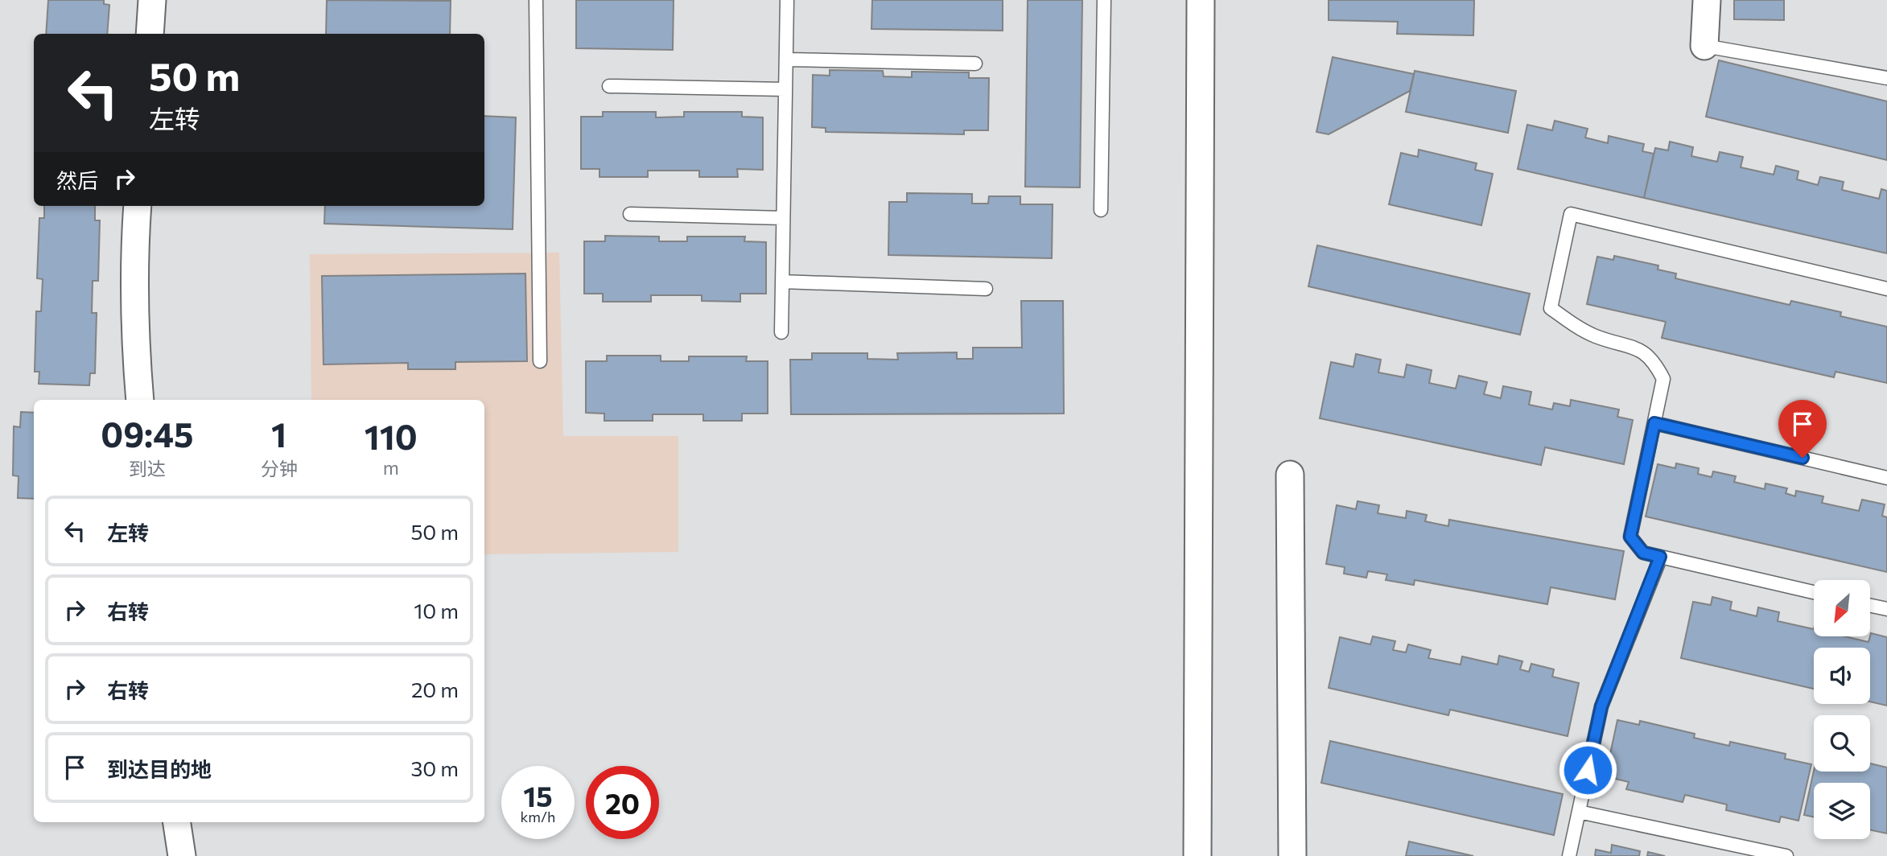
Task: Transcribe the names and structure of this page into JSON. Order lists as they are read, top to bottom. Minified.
{"north":"bottom left","page":{"turn":["50 m","左转"],"then":"然后","eta":["09:45","到达","1","分钟","110","m"],"list":[{"name":"左转","value":"50 m"},{"name":"右转","value":"10 m"},{"name":"右转","value":"20 m"},{"name":"到达目的地","value":"30 m"}],"speed":"15 km/h","limit":"20"}}
